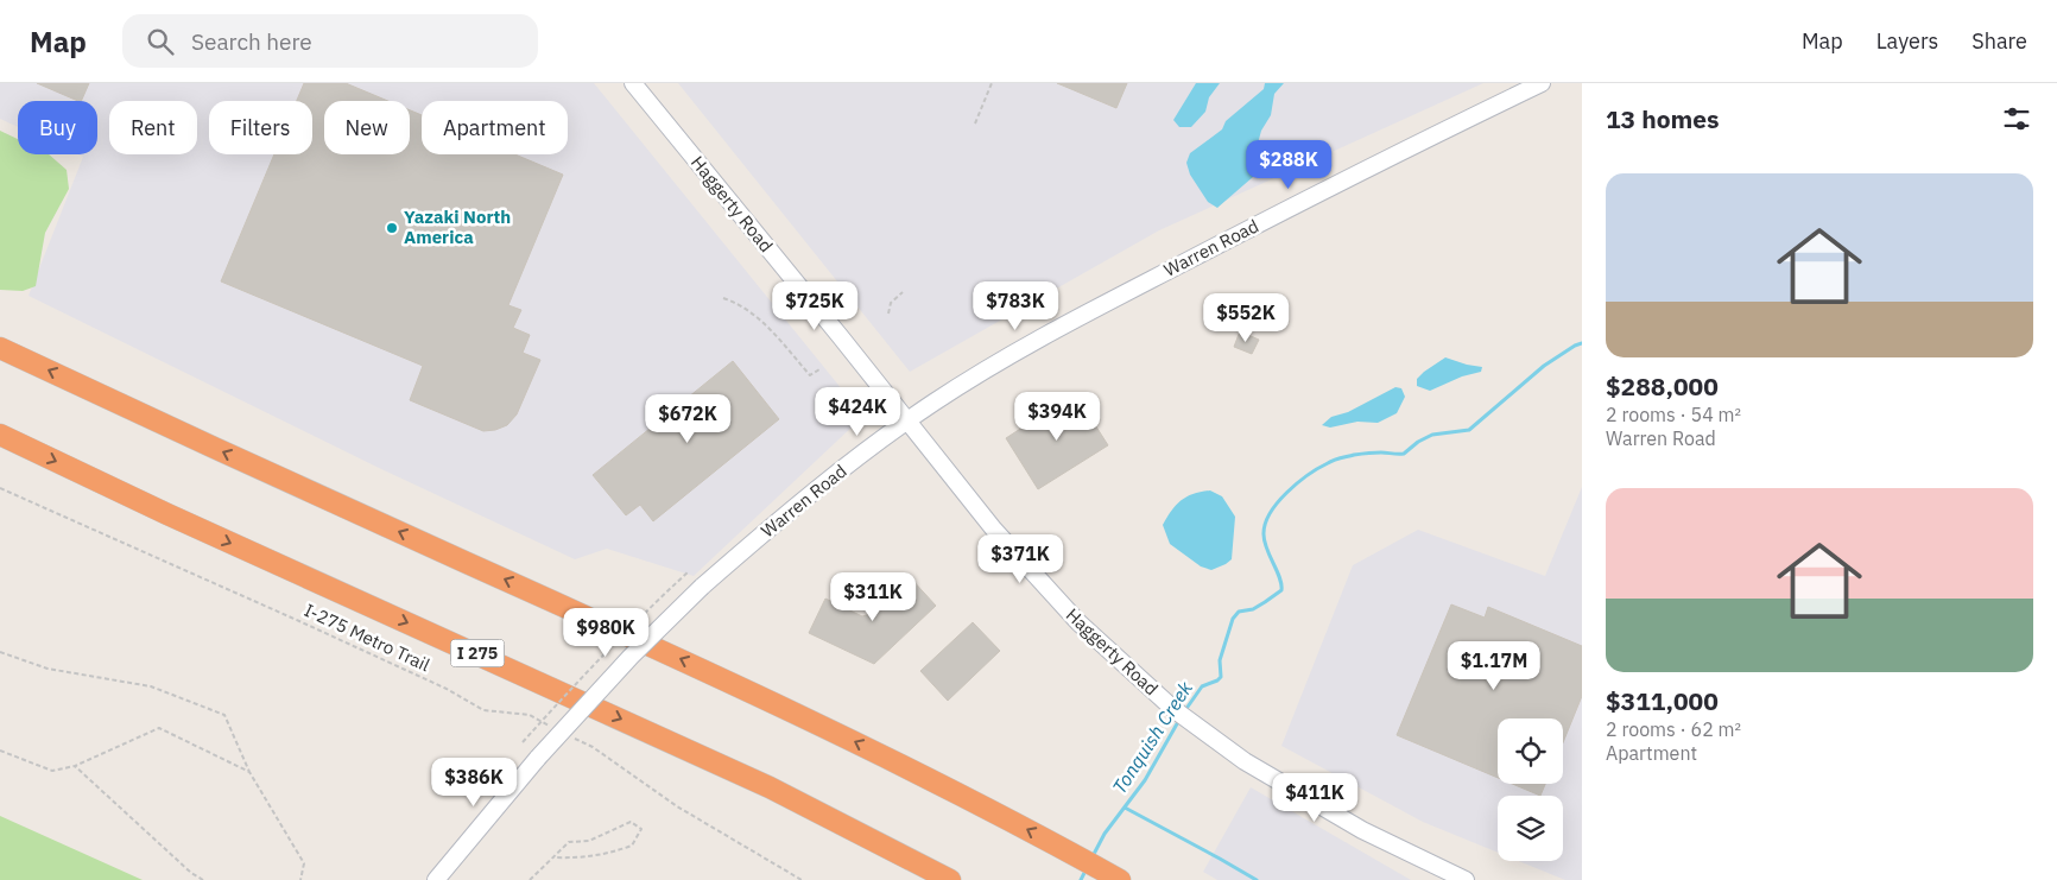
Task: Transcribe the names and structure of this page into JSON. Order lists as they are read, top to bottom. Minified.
{"streets":{"highway":["I 275"],"main road":["Haggerty Road","Warren Road"],"path":["I-275 Metro Trail"]},"crossings":[["Haggerty Road","Warren Road"]],"water":["Tonquish Creek"],"places":["Yazaki North America"],"page":{"header":"Map","search":"Search here","nav":["Map","Layers","Share"],"heading":"13 homes","chip":["Buy","Rent","Filters","New","Apartment"],"price":["$288K","$725K","$783K","$552K","$424K","$394K","$672K","$371K","$311K","$980K","$1.17M","$386K","$411K"],"list":[{"name":"$288,000","note":"2 rooms · 54 m² · Warren Road"},{"name":"$311,000","note":"2 rooms · 62 m² · Apartment"}]}}
